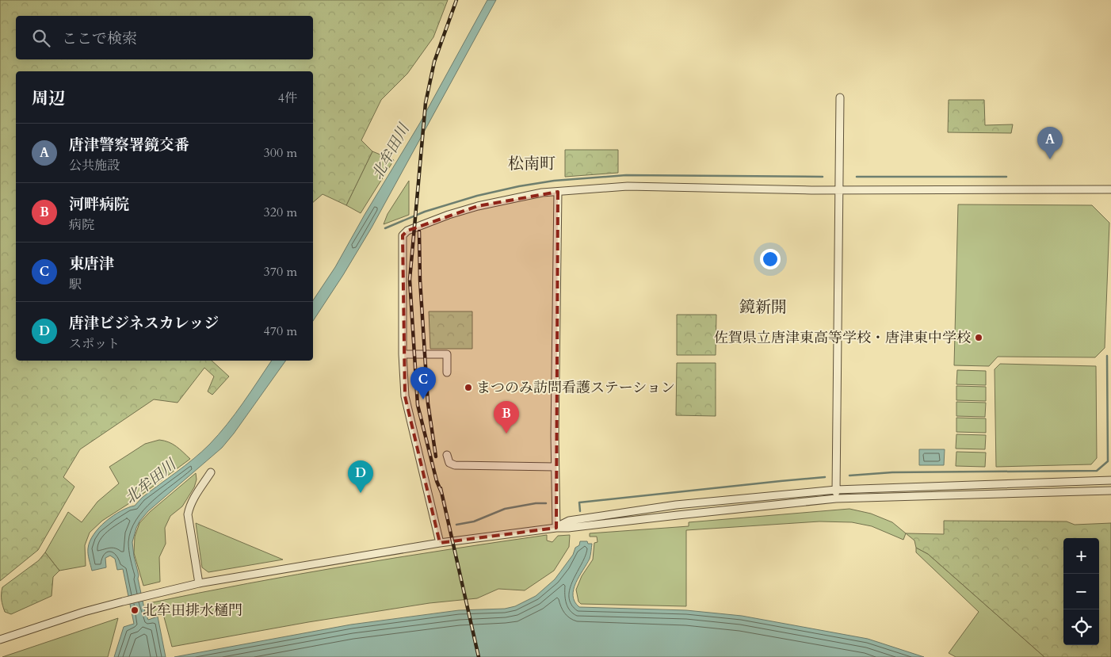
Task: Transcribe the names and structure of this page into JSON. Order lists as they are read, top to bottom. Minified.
{"districts":["松南町","鏡新開"],"water":["北牟田川"],"places":["佐賀県立唐津東高等学校・唐津東中学校","まつのみ訪問看護ステーション","北牟田排水樋門"],"page":{"search":"ここで検索","heading":["周辺","4件"],"list":[{"mark":"A","name":"唐津警察署鏡交番","note":"公共施設","value":"300 m"},{"mark":"B","name":"河畔病院","note":"病院","value":"320 m"},{"mark":"C","name":"東唐津","note":"駅","value":"370 m"},{"mark":"D","name":"唐津ビジネスカレッジ","note":"スポット","value":"470 m"}],"pins":["A","C","B","D"],"map_buttons":["+","−"]}}
